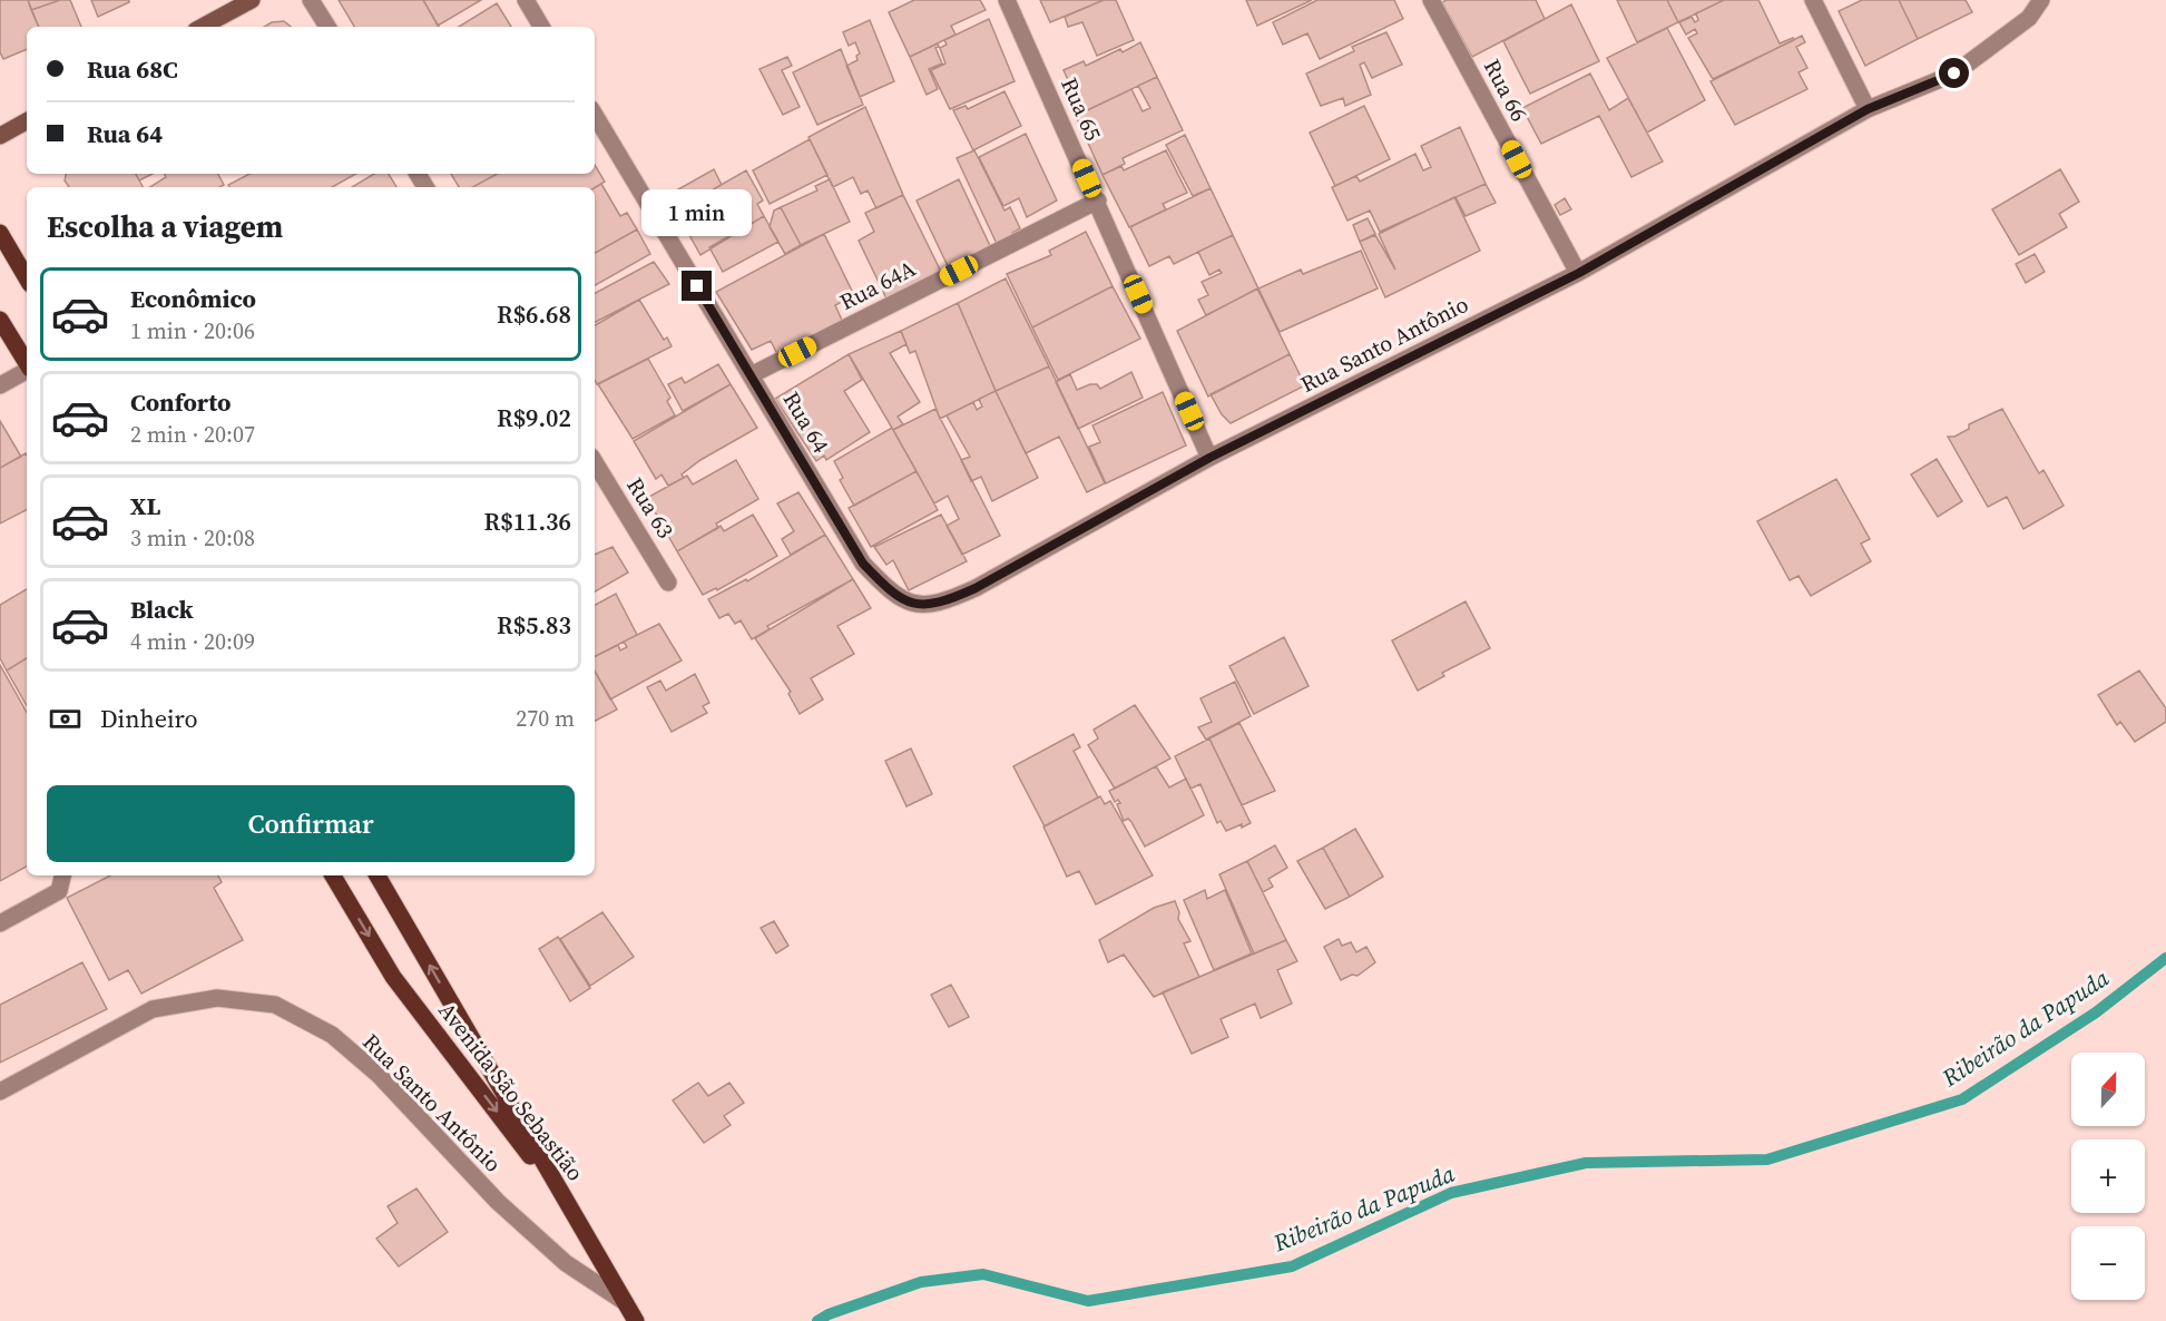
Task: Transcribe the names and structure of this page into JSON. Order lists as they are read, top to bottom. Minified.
{"streets":{"main road":["Avenida São Sebastião"],"street":["Rua 66","Rua 65","Rua 64A","Rua Santo Antônio","Rua 64","Rua 63"]},"crossings":[["Rua 66","Rua Santo Antônio"],["Rua 65","Rua 64A"],["Rua 65","Rua Santo Antônio"],["Rua 64A","Rua 64"],["Rua Santo Antônio","Rua 64"]],"water":["Ribeirão da Papuda"],"north":"top","page":{"banner":["Rua 68C","Rua 64"],"heading":"Escolha a viagem","bubble":"1 min","list":[{"name":"Econômico","note":"1 min · 20:06","value":"R$6.68"},{"name":"Conforto","note":"2 min · 20:07","value":"R$9.02"},{"name":"XL","note":"3 min · 20:08","value":"R$11.36"},{"name":"Black","note":"4 min · 20:09","value":"R$5.83"}],"pay":["Dinheiro","270 m"],"buttons":"Confirmar","map_buttons":["+","−"]}}
